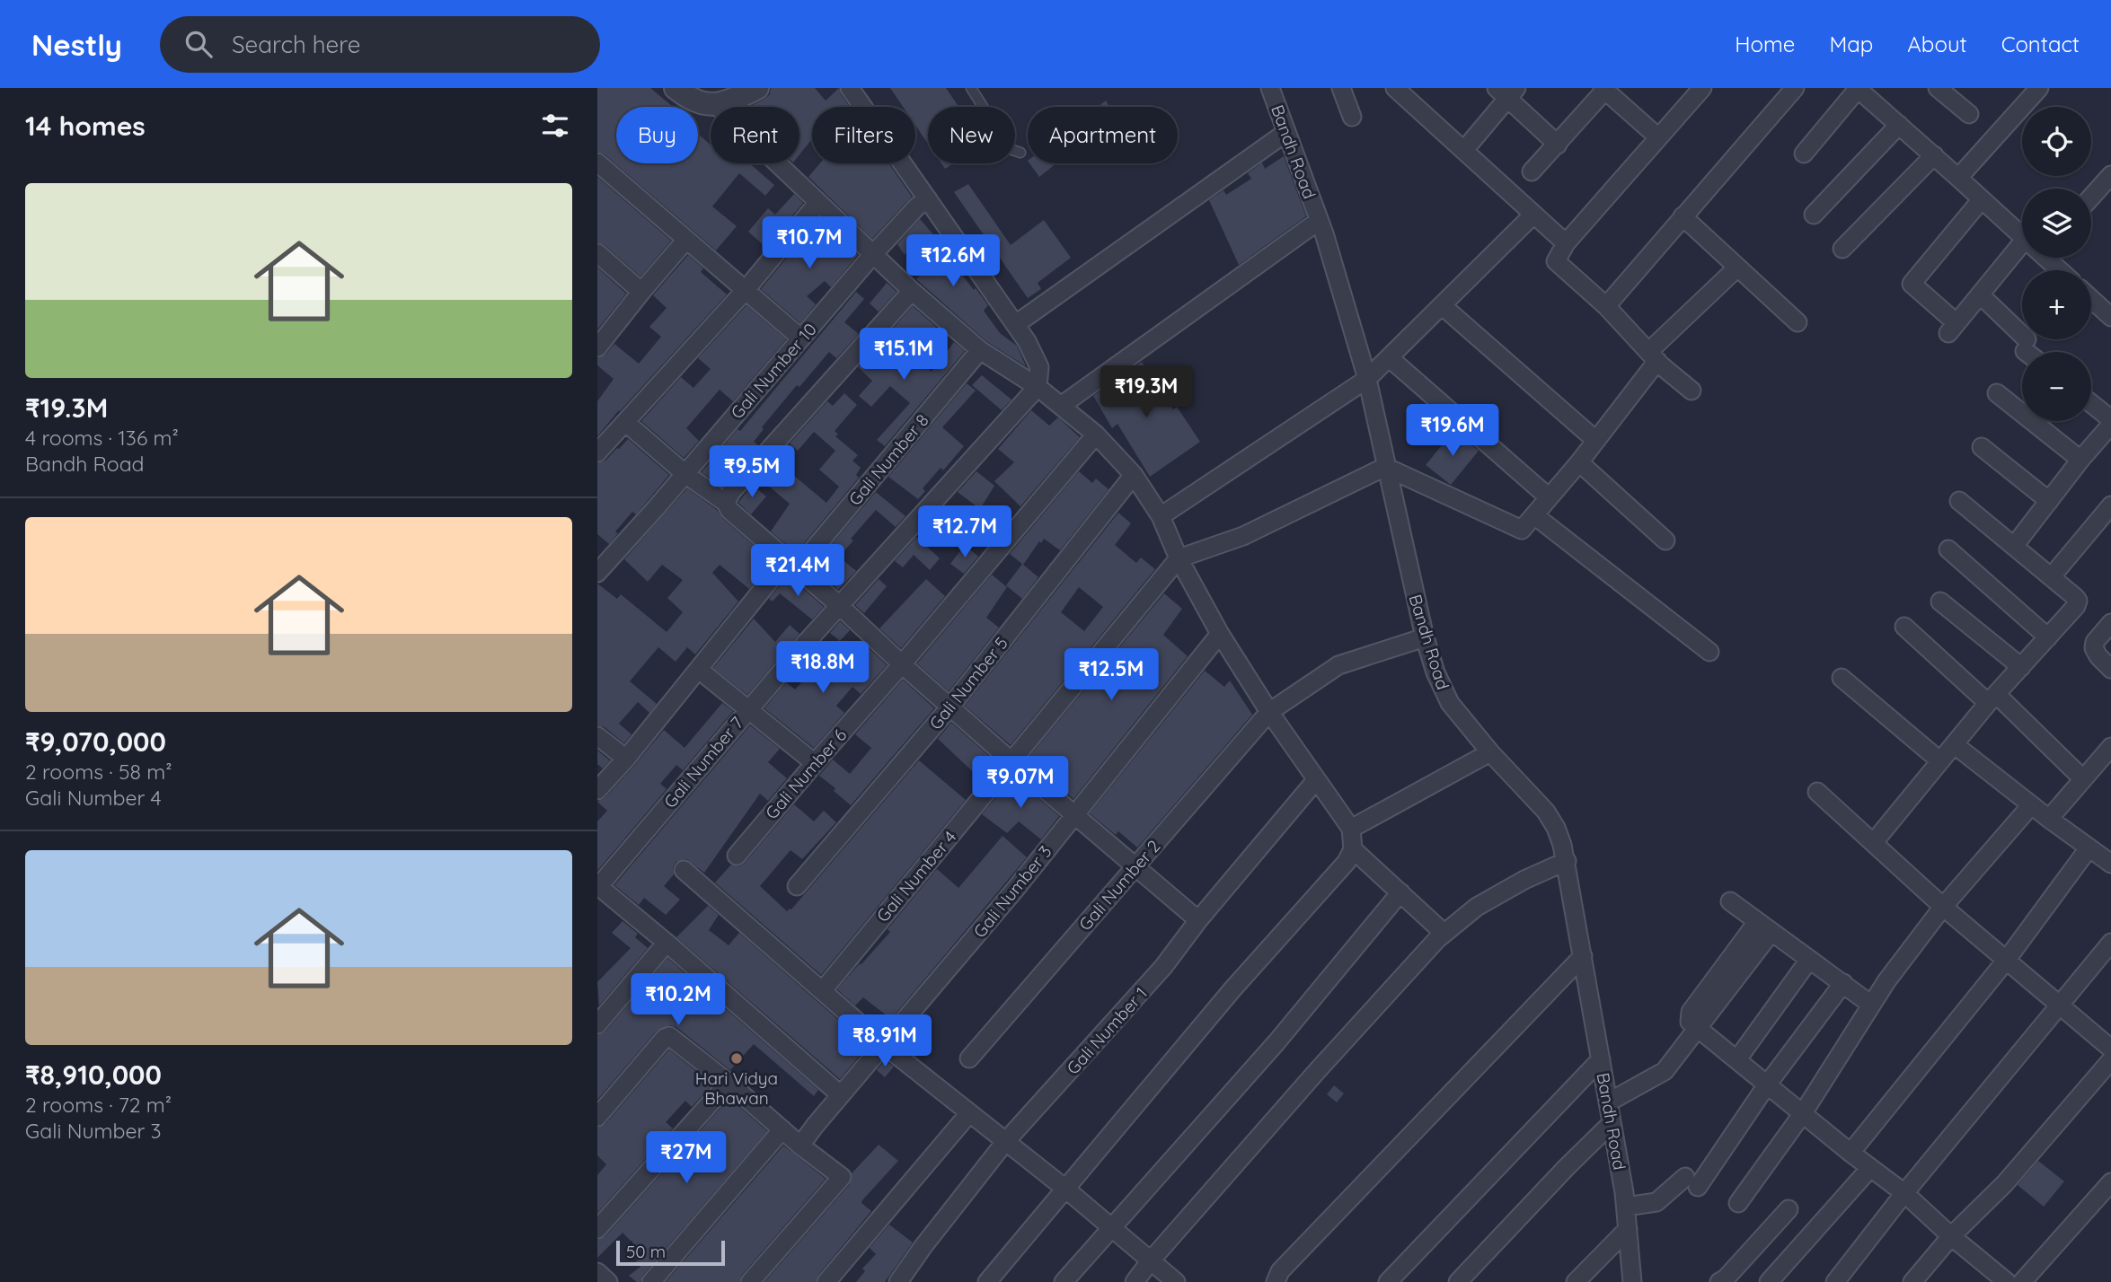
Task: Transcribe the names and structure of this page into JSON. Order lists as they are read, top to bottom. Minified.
{"streets":{"street":["Bandh Road","Gali Number 10","Gali Number 8","Gali Number 5","Gali Number 7","Gali Number 6","Gali Number 4","Gali Number 2","Gali Number 3","Gali Number 1"]},"crossings":[["Bandh Road","Gali Number 2"]],"places":["Hari Vidya Bhawan"],"scale_bar":"50 m","page":{"header":"Nestly","search":"Search here","nav":["Home","Map","About","Contact"],"heading":"14 homes","map_buttons":["+","−"],"chip":["Buy","Rent","Filters","New","Apartment"],"list":[{"name":"₹19.3M","note":"4 rooms · 136 m² · Bandh Road"},{"name":"₹9,070,000","note":"2 rooms · 58 m² · Gali Number 4"},{"name":"₹8,910,000","note":"2 rooms · 72 m² · Gali Number 3"}],"price":["₹10.7M","₹12.6M","₹15.1M","₹19.3M","₹19.6M","₹9.5M","₹12.7M","₹21.4M","₹18.8M","₹12.5M","₹9.07M","₹10.2M","₹8.91M","₹27M"],"scale":"50 m"}}
